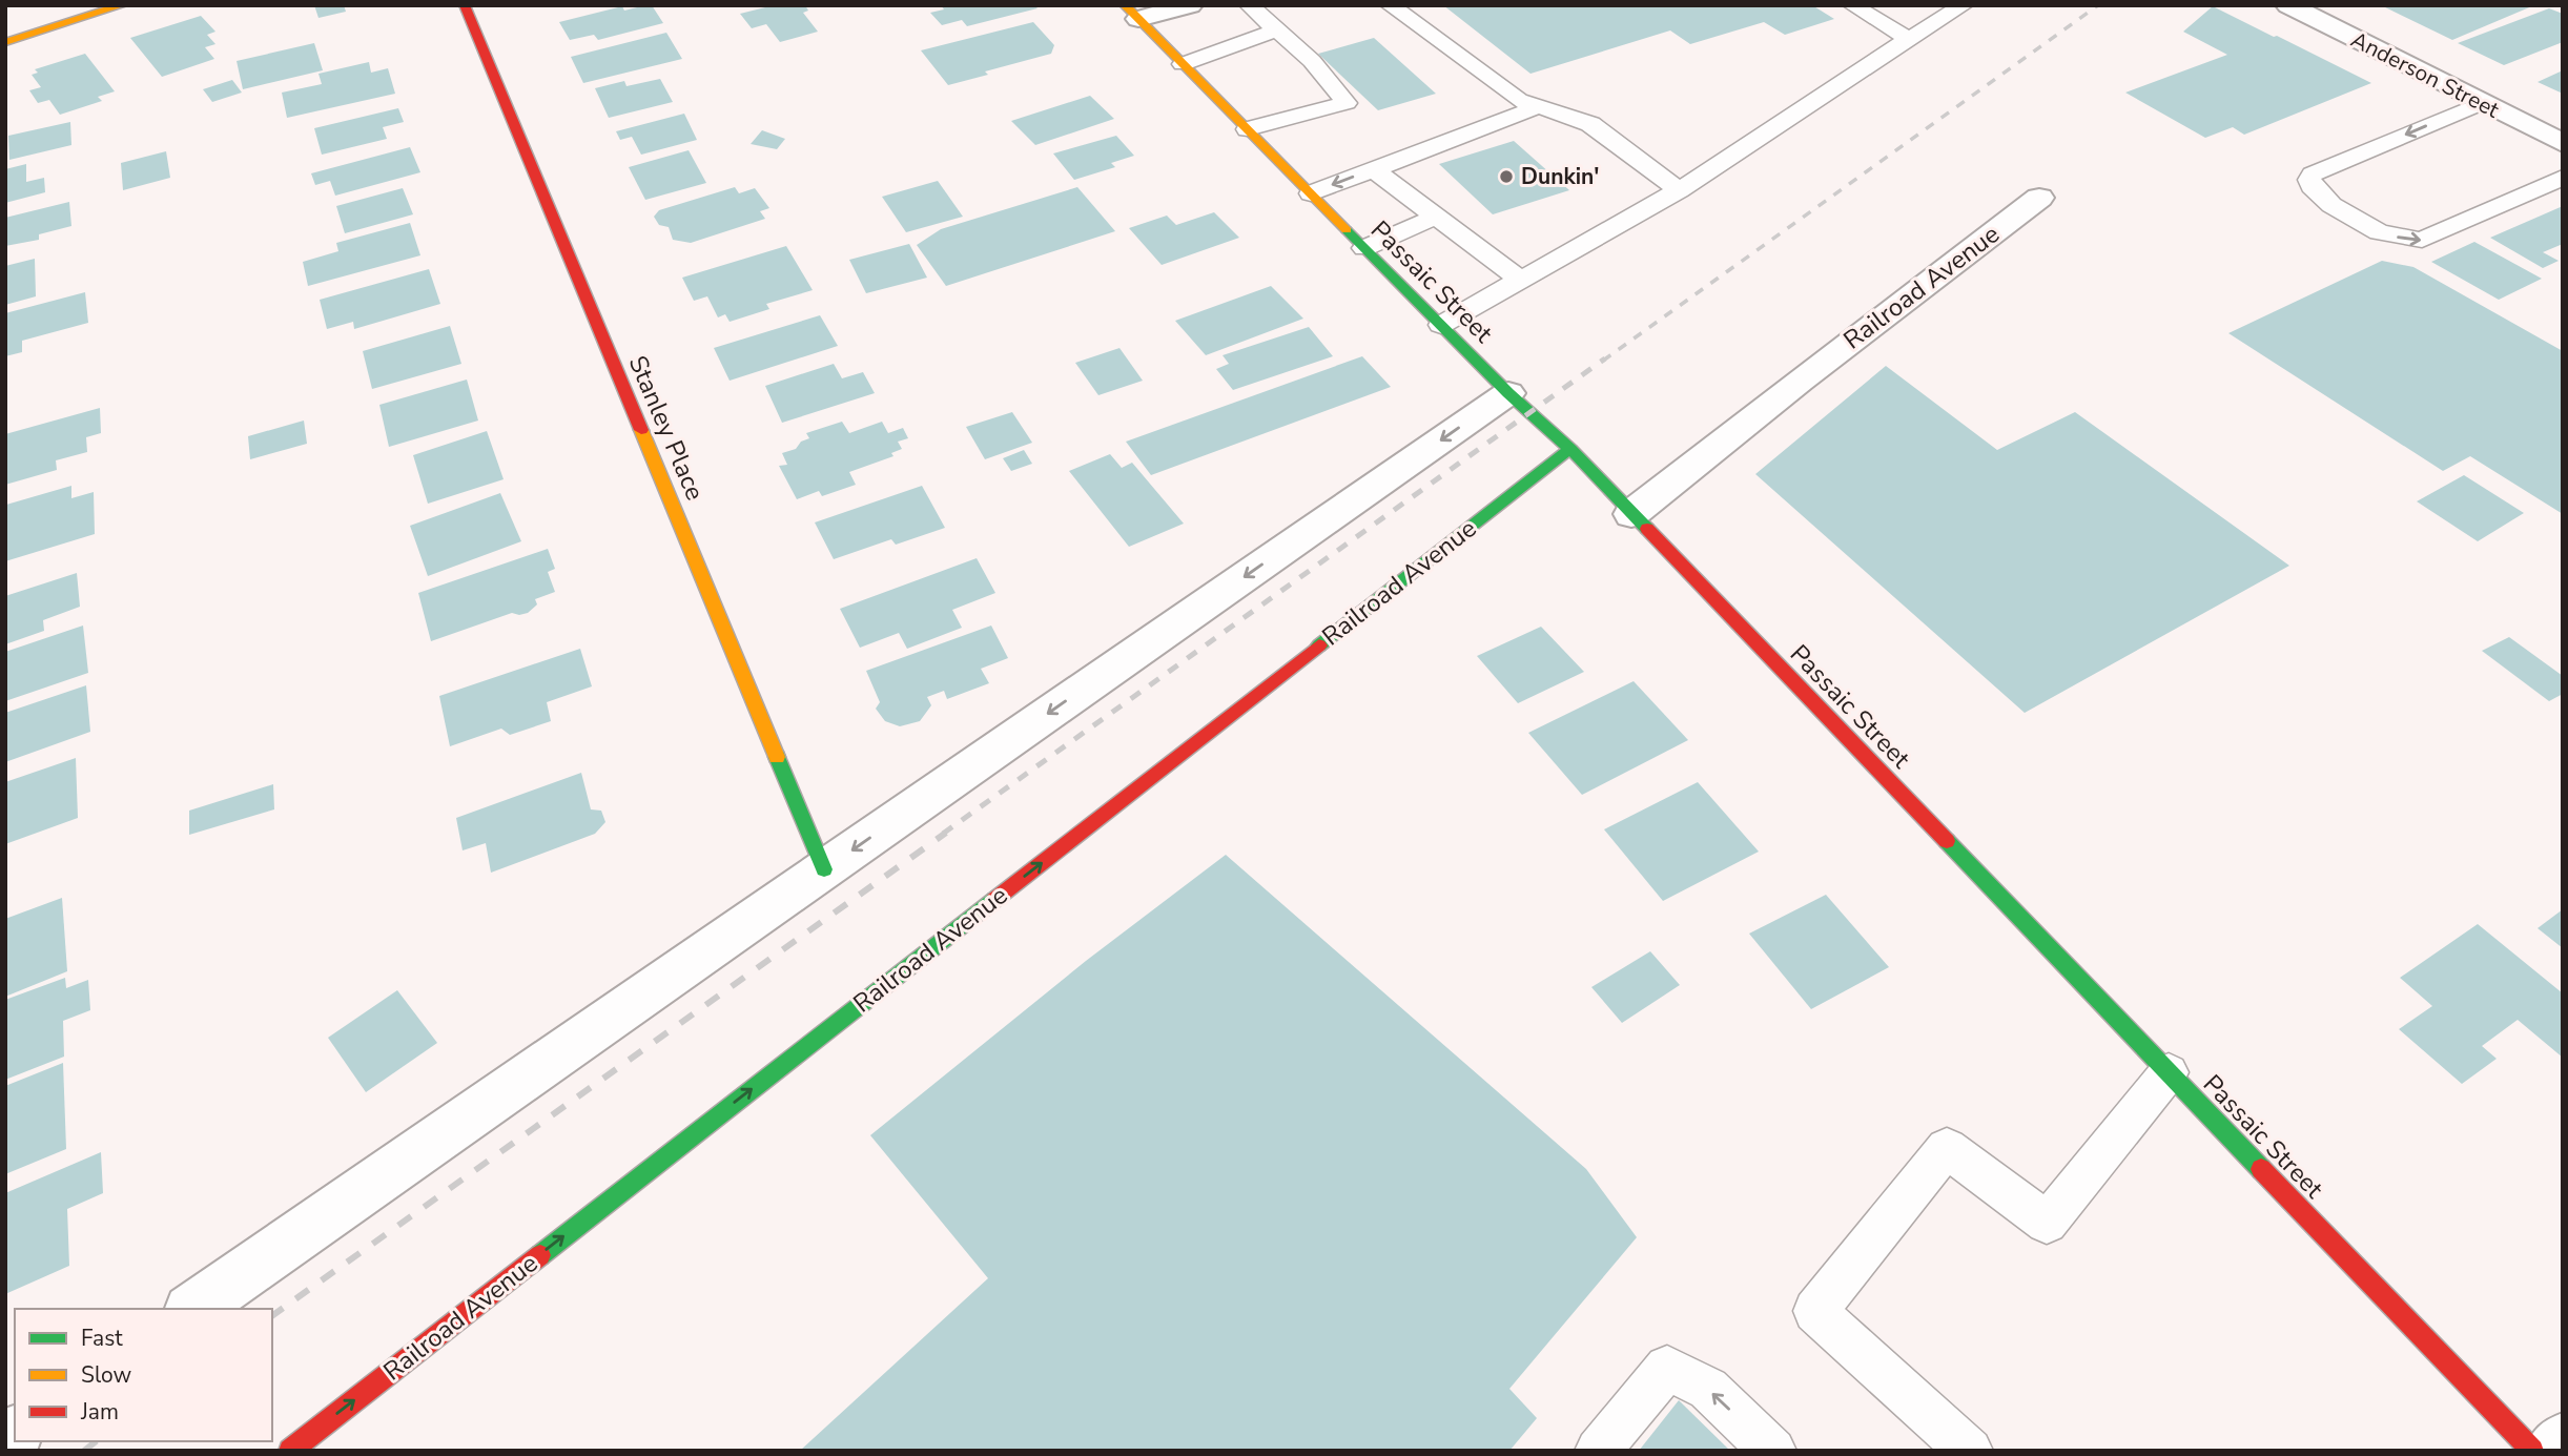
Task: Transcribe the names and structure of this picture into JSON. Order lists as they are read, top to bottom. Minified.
{"streets":{"street":["Anderson Street","Passaic Street","Railroad Avenue","Stanley Place"]},"crossings":[["Passaic Street","Railroad Avenue"]],"places":["Dunkin'"],"legend":["Fast","Slow","Jam"]}
